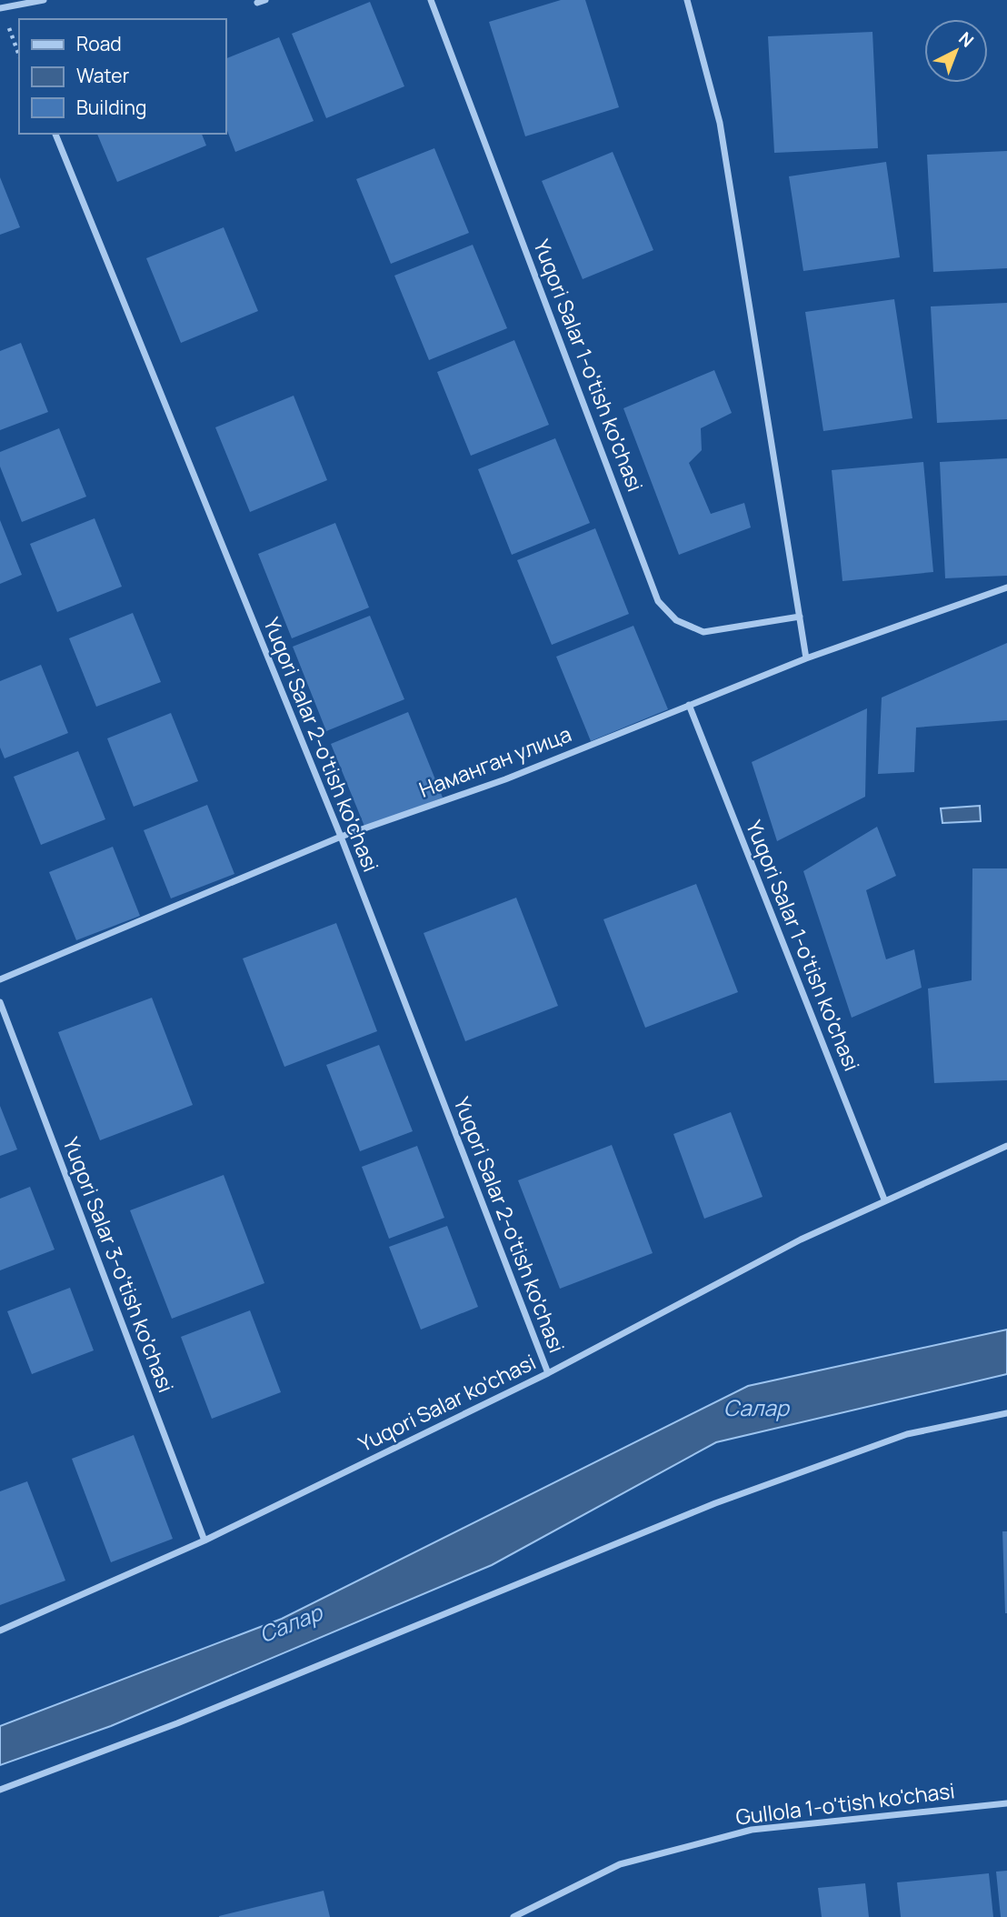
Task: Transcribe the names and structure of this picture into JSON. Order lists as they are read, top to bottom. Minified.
{"streets":{"street":["Yuqori Salar 1-o'tish ko'chasi","Yuqori Salar 2-o'tish ko'chasi","Наманган улица","Yuqori Salar 3-o'tish ko'chasi","Yuqori Salar ko'chasi","Gullola 1-o'tish ko'chasi"]},"crossings":[["Yuqori Salar 1-o'tish ko'chasi","Наманган улица"],["Yuqori Salar 1-o'tish ko'chasi","Yuqori Salar ko'chasi"],["Yuqori Salar 2-o'tish ko'chasi","Наманган улица"],["Yuqori Salar 2-o'tish ko'chasi","Yuqori Salar ko'chasi"],["Yuqori Salar 3-o'tish ko'chasi","Yuqori Salar ko'chasi"]],"water":["Салар"],"legend":["Road","Water","Building"],"north":"top right"}
